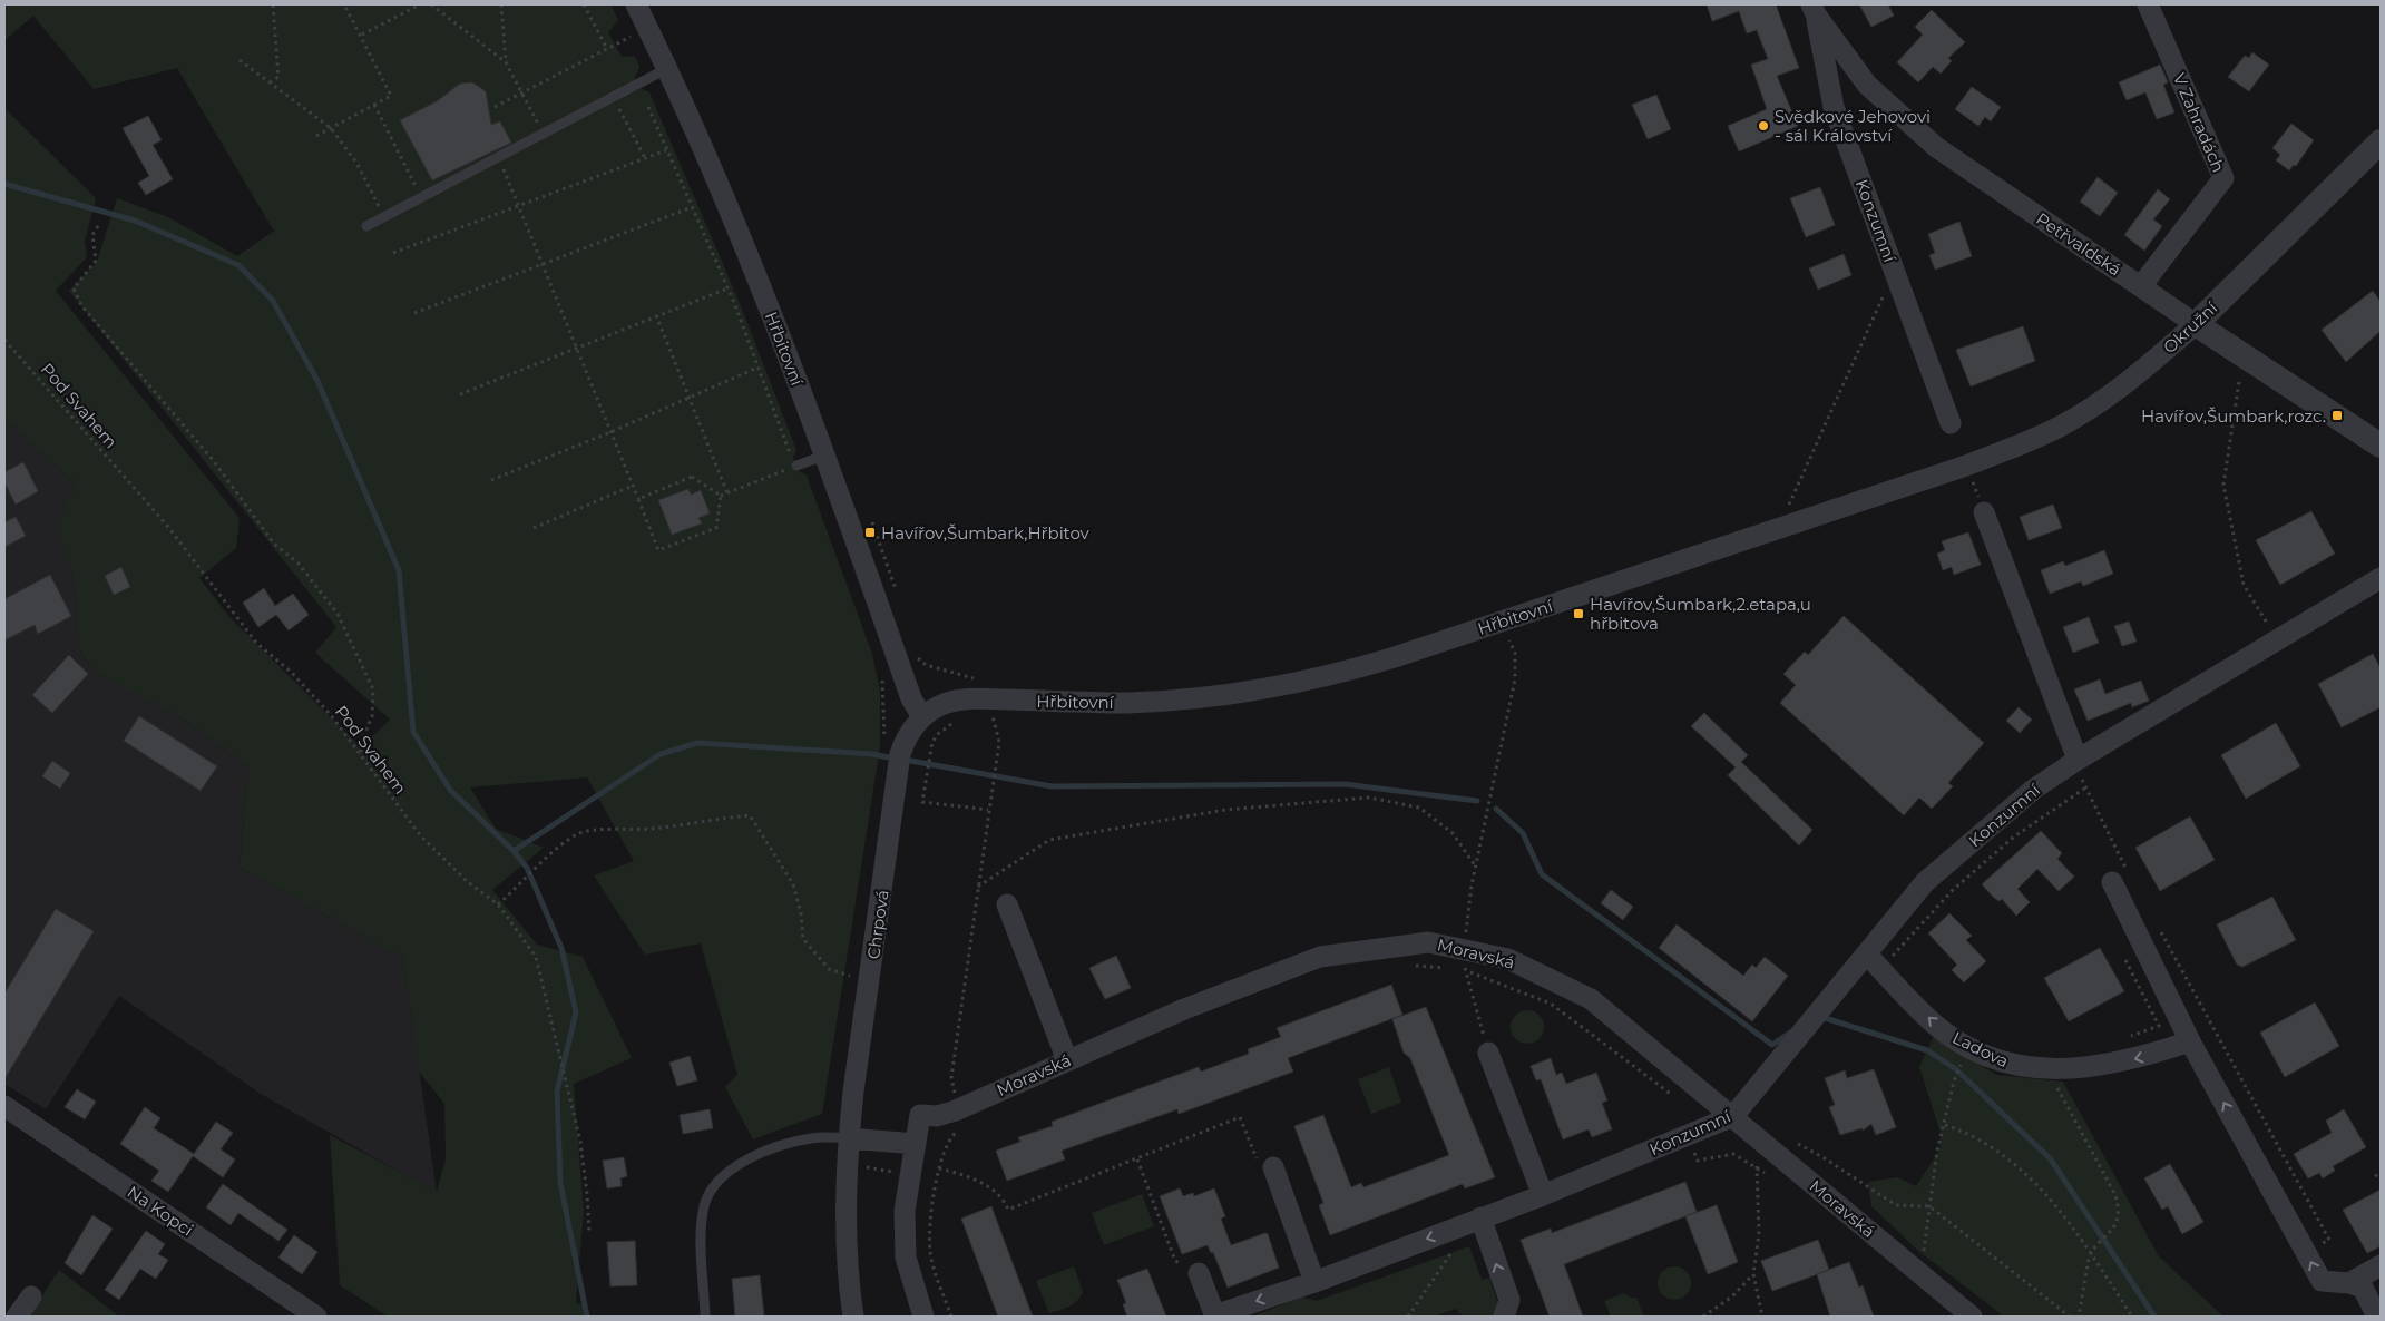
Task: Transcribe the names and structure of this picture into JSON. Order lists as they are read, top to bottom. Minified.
{"streets":{"street":["V Zahradách","Konzumní","Petřvaldská","Okružní","Hřbitovní","Chrpová","Moravská","Ladova","Na Kopci"],"path":["Pod Svahem"]},"crossings":[["V Zahradách","Petřvaldská"],["Konzumní","Petřvaldská"],["Konzumní","Moravská"],["Konzumní","Ladova"],["Petřvaldská","Okružní"],["Okružní","Hřbitovní"],["Hřbitovní","Chrpová"]],"one_way":["Ladova"],"places":{"other":["Svědkové Jehovovi - sál Království"],"transit":["Havířov,Šumbark,rozc.","Havířov,Šumbark,Hřbitov","Havířov,Šumbark,2.etapa,u hřbitova"]}}
